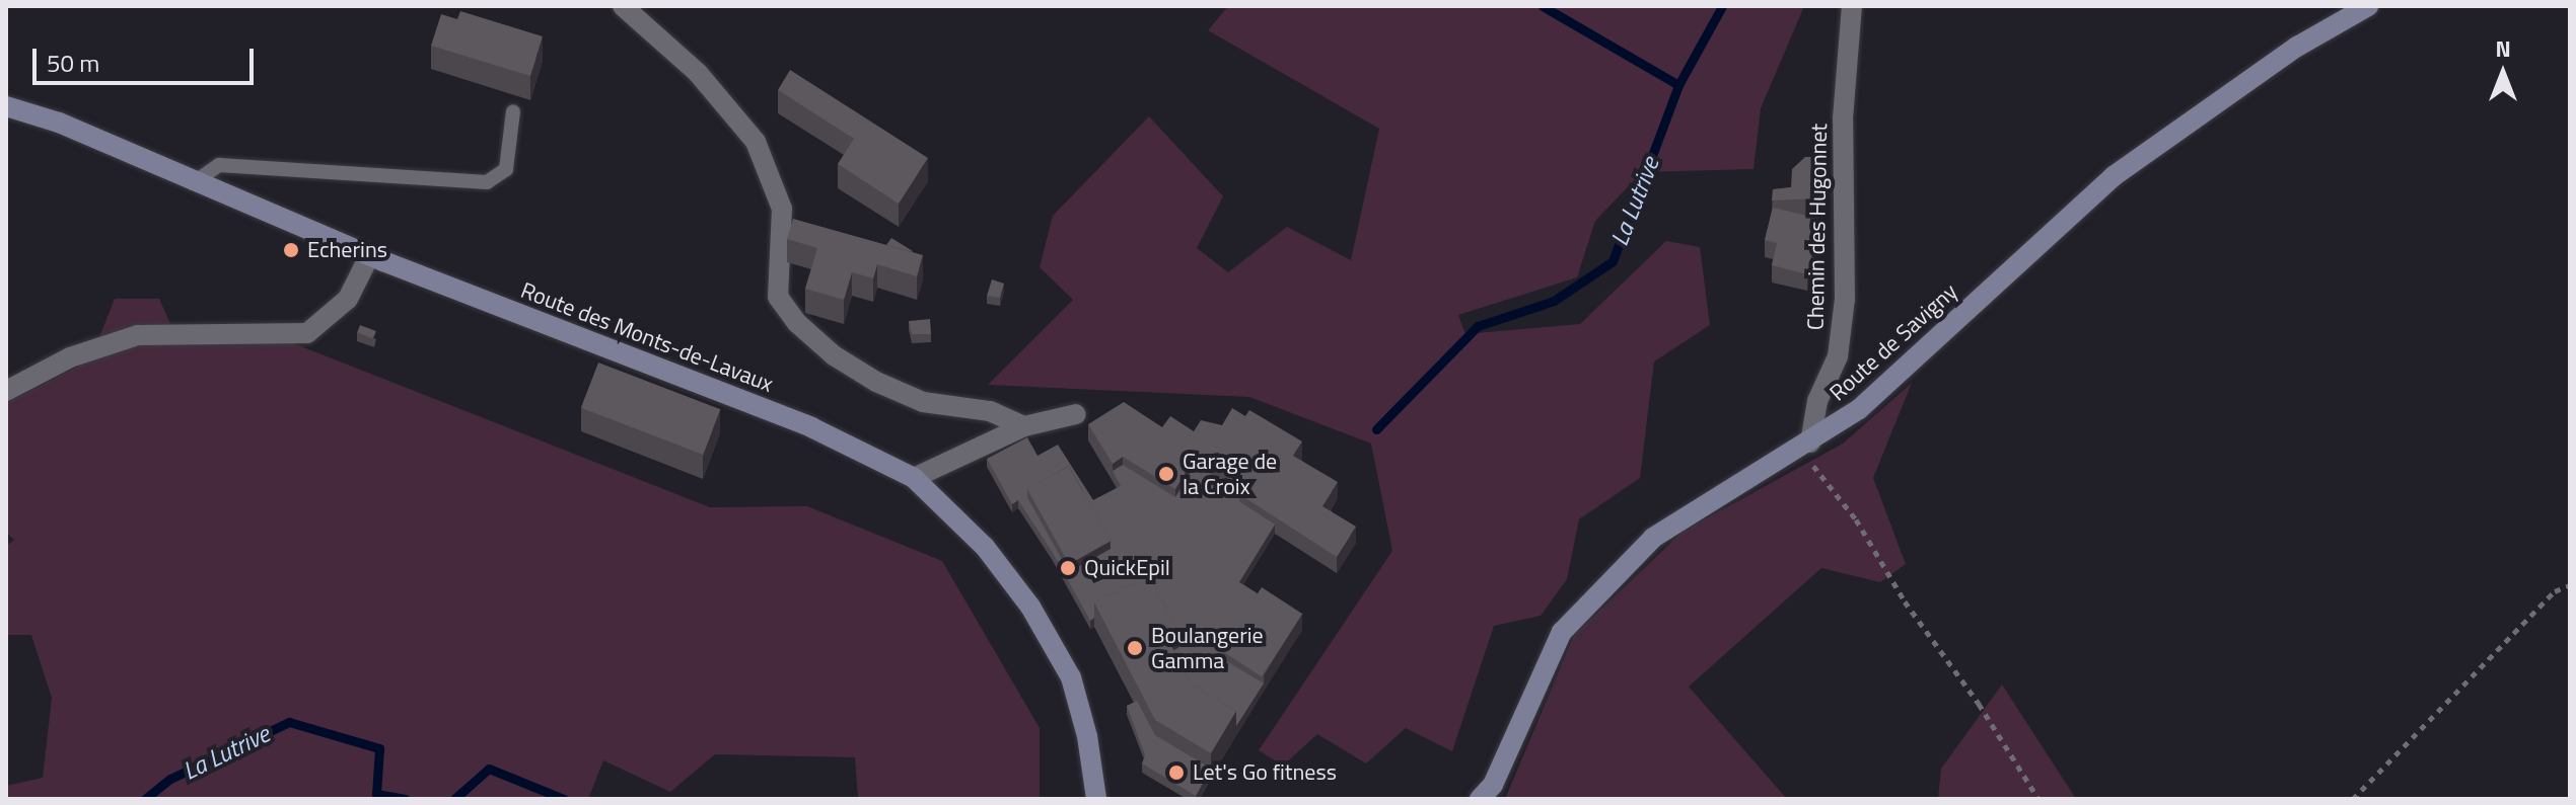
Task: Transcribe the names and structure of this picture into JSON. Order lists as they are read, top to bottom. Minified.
{"streets":{"street":["Chemin des Hugonnet","Route des Monts-de-Lavaux","Route de Savigny"]},"crossings":[["Chemin des Hugonnet","Route de Savigny"]],"water":["La Lutrive"],"places":["Echerins","Garage de la Croix","QuickEpil","Boulangerie Gamma","Let's Go fitness"],"scale_bar":"50 m","north":"top"}
